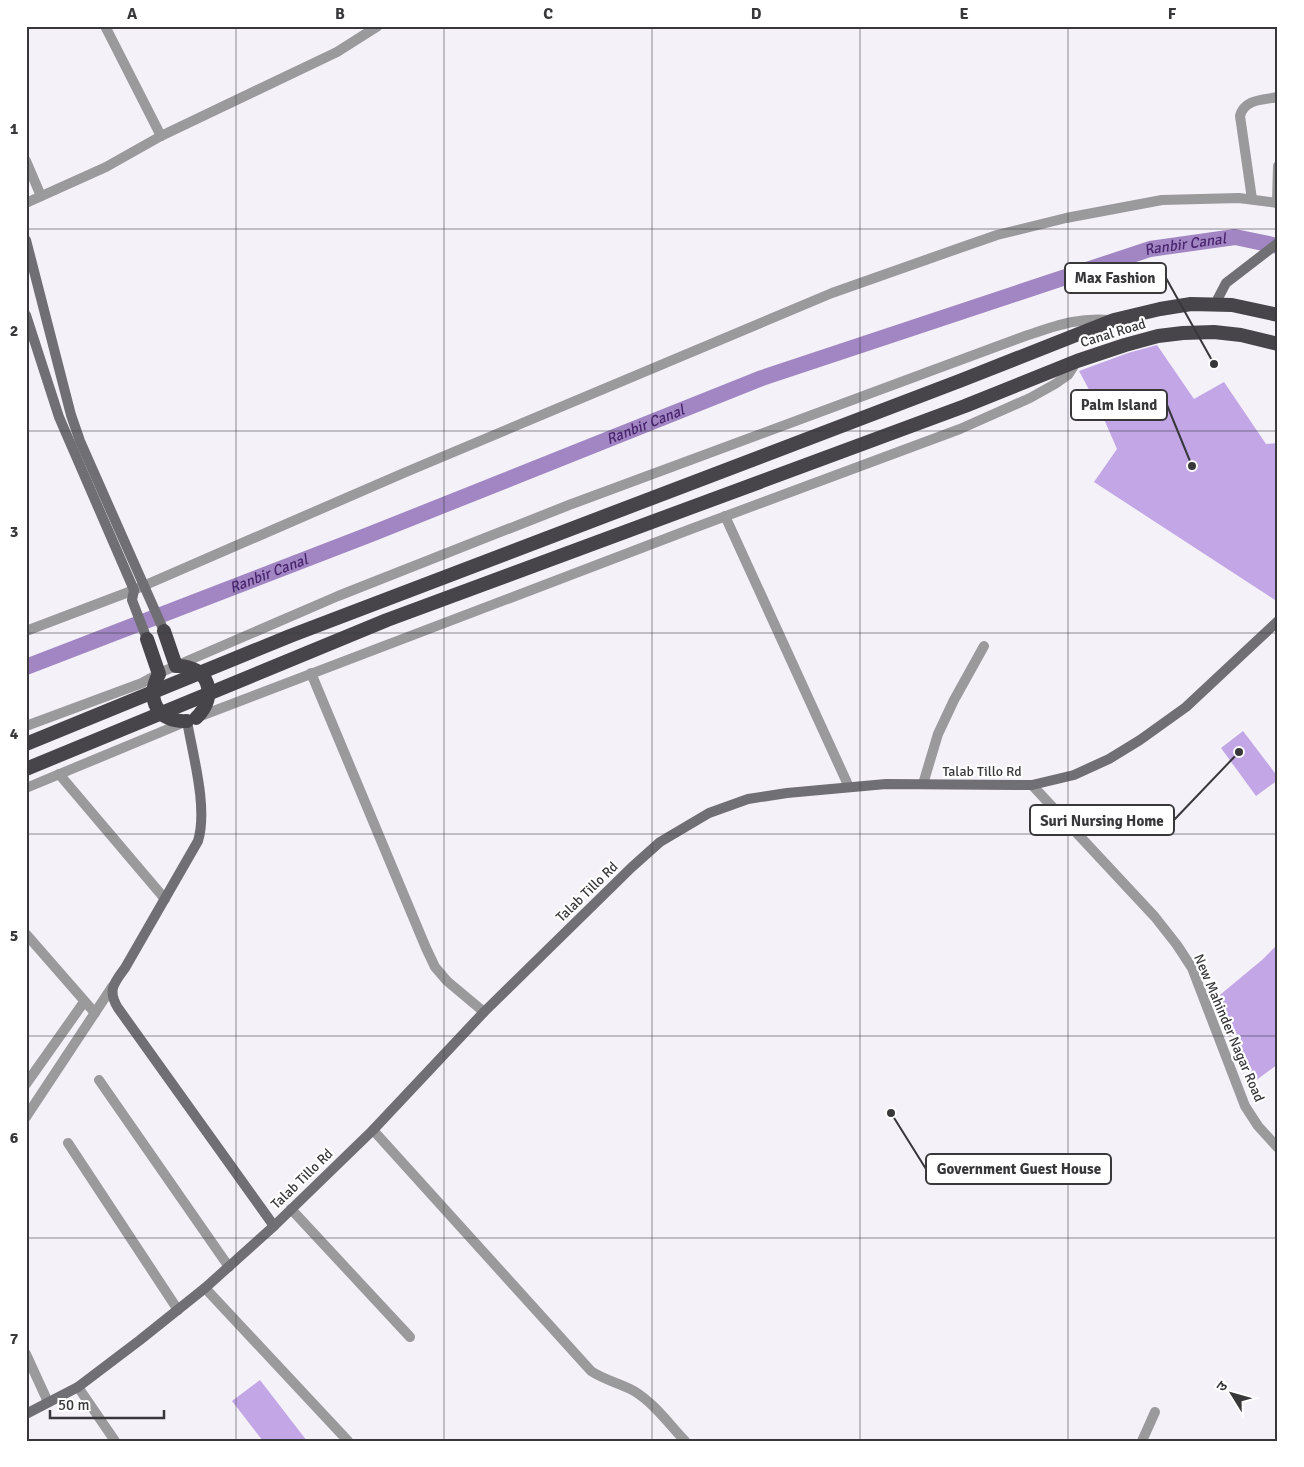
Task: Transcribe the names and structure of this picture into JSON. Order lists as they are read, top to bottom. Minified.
{"streets":{"highway":["Canal Road"],"main road":["Talab Tillo Rd"],"street":["New Mahinder Nagar Road"]},"crossings":[["Talab Tillo Rd","New Mahinder Nagar Road"]],"water":["Ranbir Canal"],"places":["Max Fashion","Palm Island","Suri Nursing Home","Government Guest House"],"scale_bar":"50 m","north":"top left","grid":{"columns":["A","B","C","D","E","F"],"rows":["1","2","3","4","5","6","7"]}}
